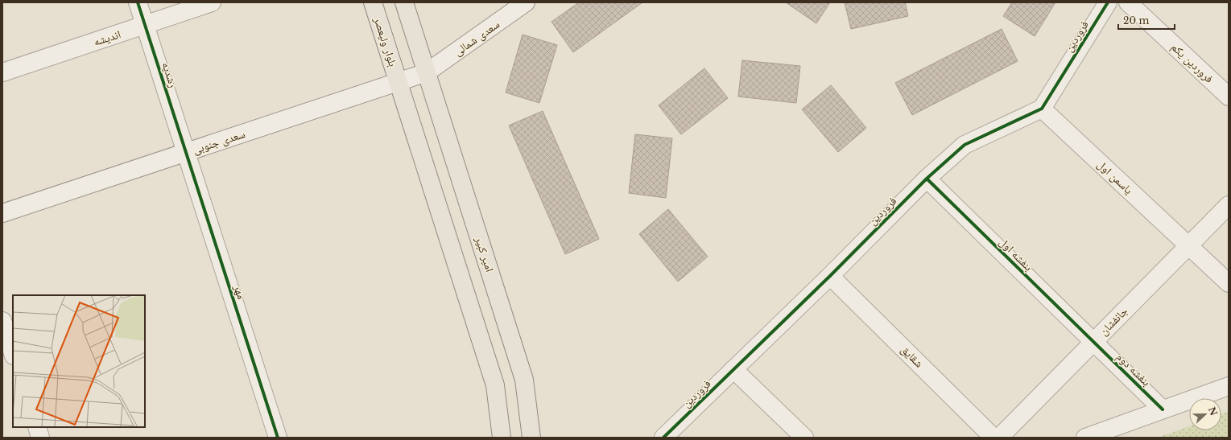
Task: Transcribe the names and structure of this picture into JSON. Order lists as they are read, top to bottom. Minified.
{"streets":{"main road":["بلوار ولیعصر","امیر کبیر"],"street":["فروردین","اندیشه","سعدى شمالى","فروردین یکم","رشدیه","سعدى جنوبی","یاسمن اول","بنفشه اول","مهر","جانفشان","شقایق","بنفشه دوم"]},"crossings":[["فروردین","یاسمن اول"],["فروردین","بنفشه اول"],["فروردین","شقایق"],["اندیشه","رشدیه"],["سعدى شمالى","بلوار ولیعصر"],["سعدى شمالى","سعدى جنوبی"],["سعدى شمالى","امیر کبیر"],["بلوار ولیعصر","سعدى جنوبی"],["رشدیه","سعدى جنوبی"],["رشدیه","مهر"],["سعدى جنوبی","مهر"],["یاسمن اول","جانفشان"],["بنفشه اول","جانفشان"],["بنفشه اول","بنفشه دوم"],["جانفشان","بنفشه دوم"]],"scale_bar":"20 m","north":"right"}
